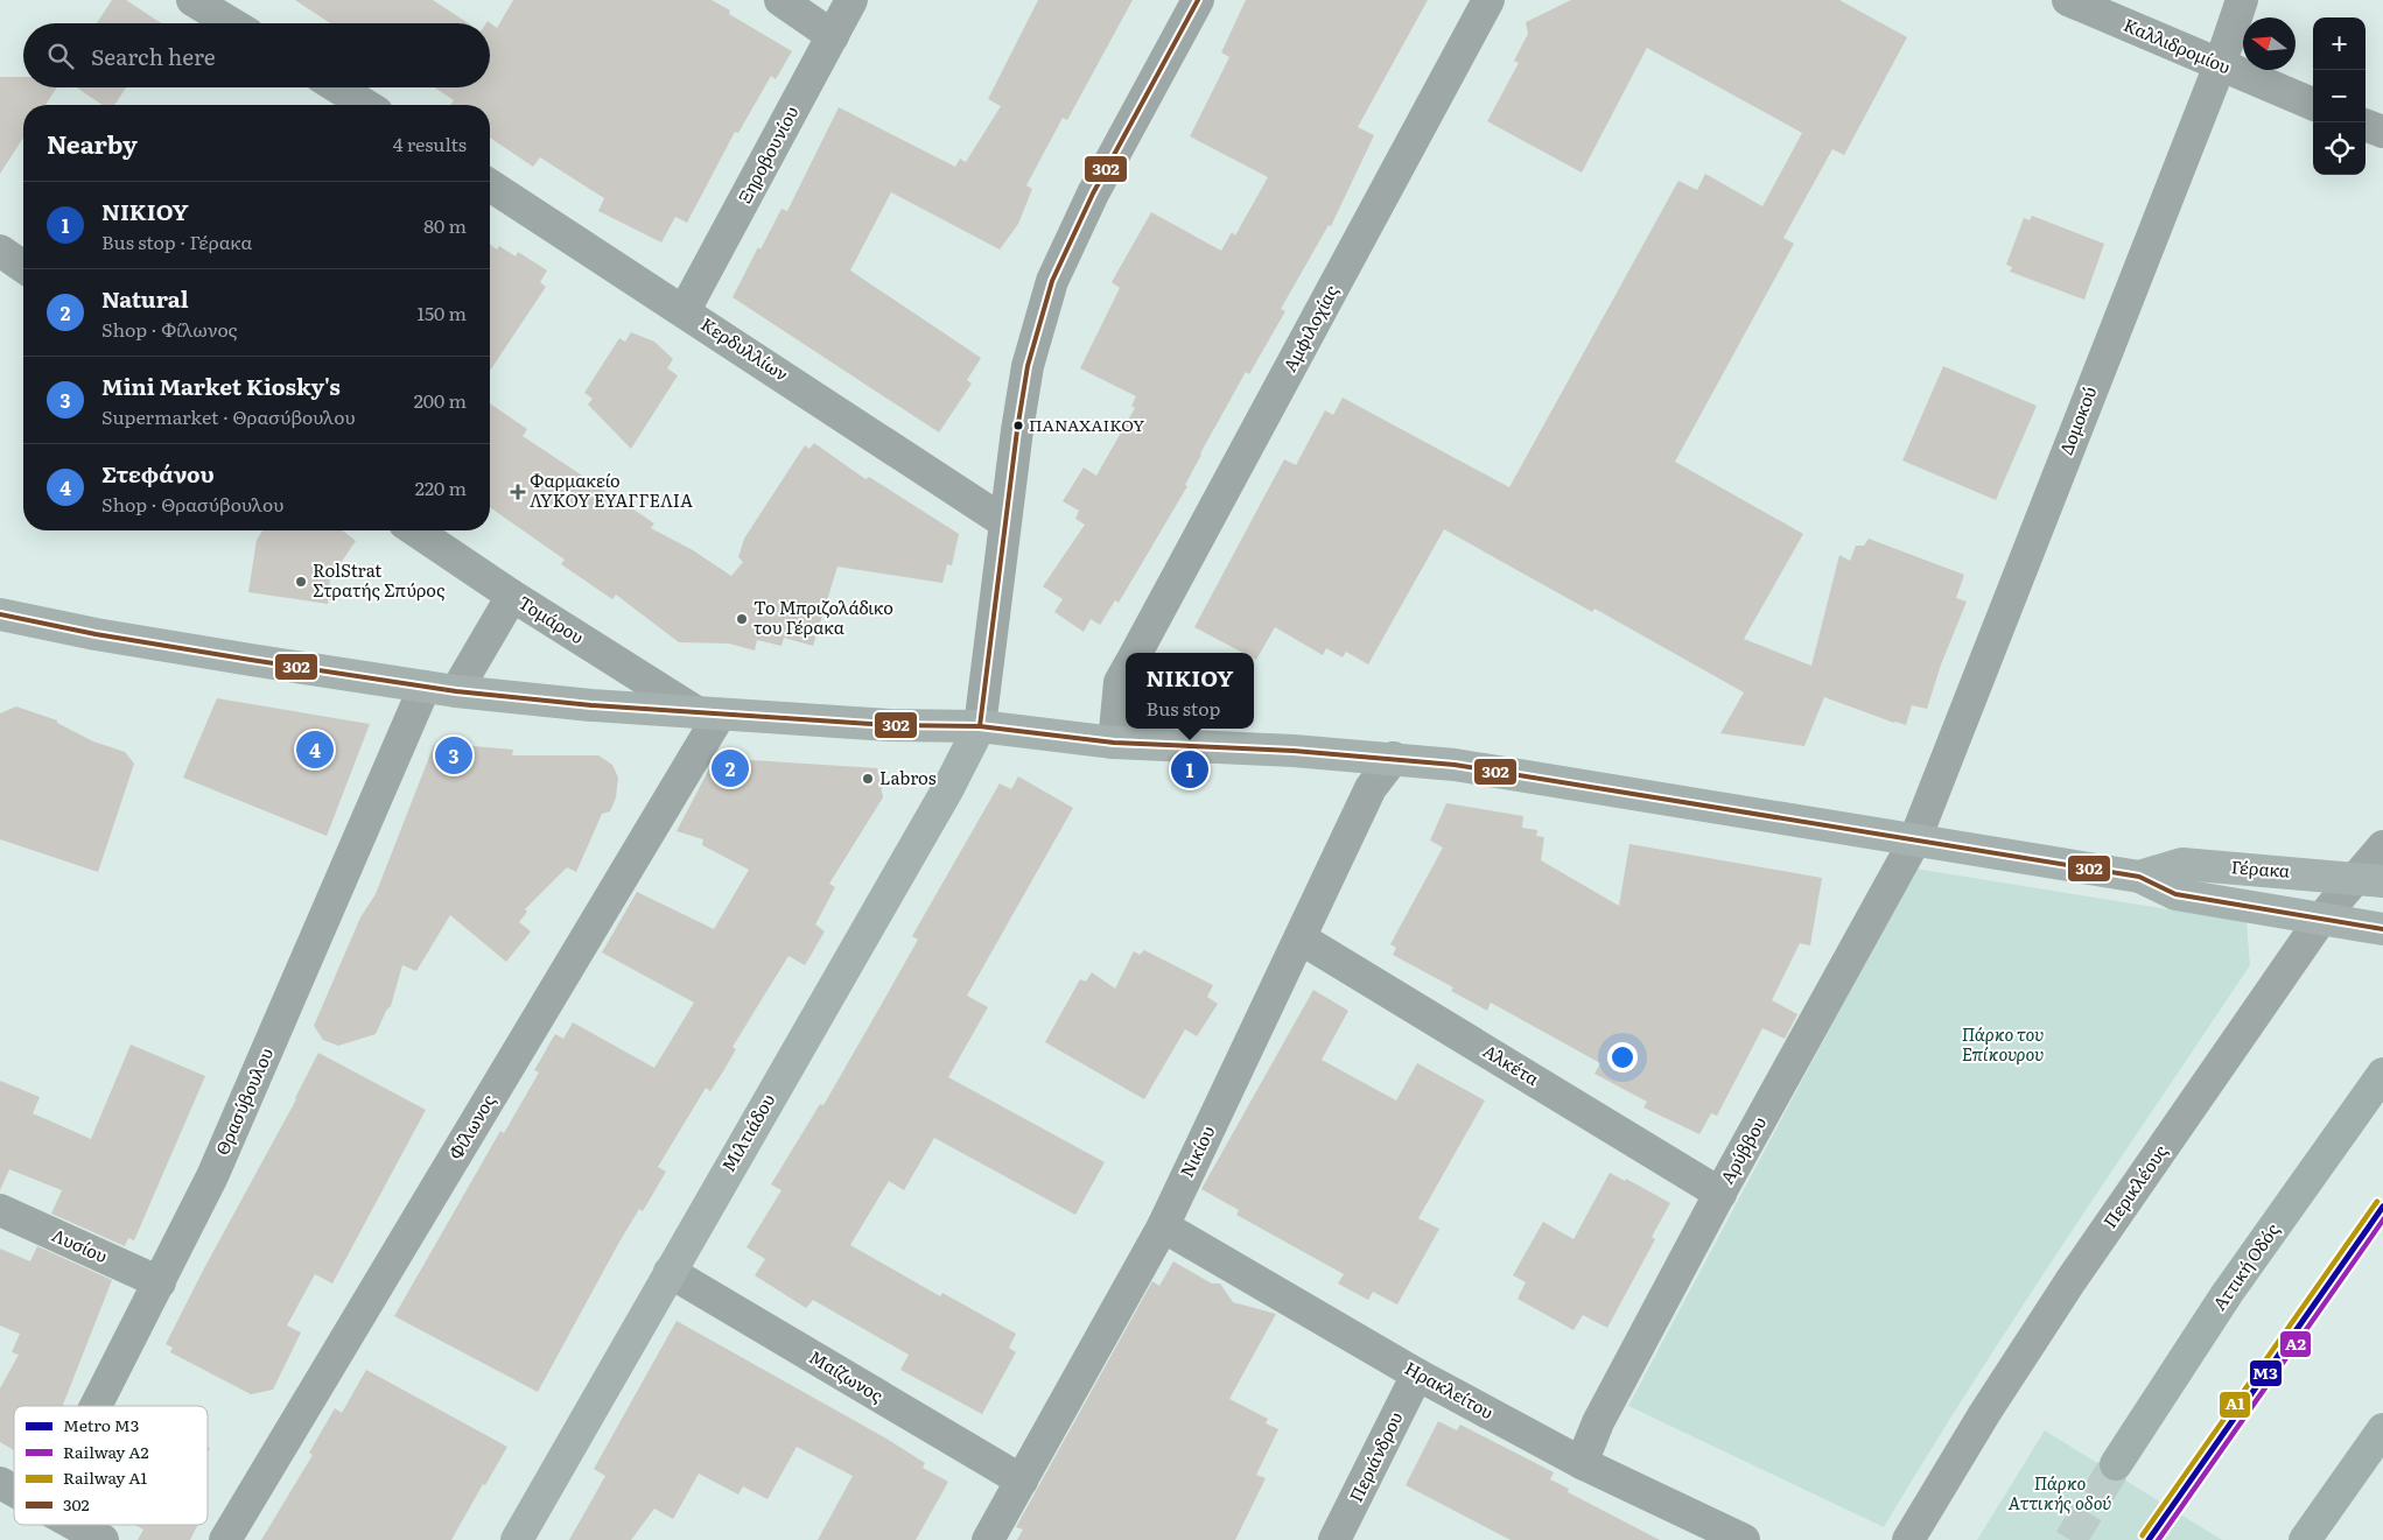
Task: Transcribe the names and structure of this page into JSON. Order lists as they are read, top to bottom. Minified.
{"streets":{"highway":["Αττική Οδός"],"street":["Καλλιδρομίου","Ξηροβουνίου","Αμφιλοχίας","Κερδυλλίων","Δομοκού","Τομάρου","Γέρακα","Αλκέτα","Θρασύβουλου","Φίλωνος","Μιλτιάδου","Αρύββου","Νικίου","Περικλέους","Λυσίου","Μαίζωνος","Ηρακλείτου","Περιάνδρου"]},"crossings":[["Καλλιδρομίου","Δομοκού"],["Ξηροβουνίου","Κερδυλλίων"],["Δομοκού","Γέρακα"],["Δομοκού","Αρύββου"],["Τομάρου","Γέρακα"],["Τομάρου","Φίλωνος"],["Γέρακα","Θρασύβουλου"],["Γέρακα","Φίλωνος"],["Γέρακα","Μιλτιάδου"],["Γέρακα","Αρύββου"],["Γέρακα","Νικίου"],["Γέρακα","Περικλέους"],["Αλκέτα","Αρύββου"],["Αλκέτα","Νικίου"],["Θρασύβουλου","Λυσίου"],["Μιλτιάδου","Μαίζωνος"],["Αρύββου","Ηρακλείτου"],["Νικίου","Μαίζωνος"],["Νικίου","Ηρακλείτου"],["Ηρακλείτου","Περιάνδρου"]],"parks":["Πάρκο του Επίκουρου","Πάρκο Αττικής οδού"],"places":{"other":["ΠΑΝΑΧΑΙΚΟΥ","RolStrat Στρατής Σπύρος","Το Μπριζολάδικο του Γέρακα","Labros"],"health":["Φαρμακείο ΛΥΚΟΥ ΕΥΑΓΓΕΛΙΑ"]},"lines":["transit line 302","rail line A1","metro line Μ3","rail line A2"],"legend":["Metro Μ3","Railway A2","Railway A1","302"],"north":"left","page":{"map_buttons":["+","−"],"search":"Search here","heading":["Nearby","4 results"],"list":[{"mark":"1","name":"ΝΙΚΙΟΥ","note":"Bus stop · Γέρακα","value":"80 m"},{"mark":"2","name":"Natural","note":"Shop · Φίλωνος","value":"150 m"},{"mark":"3","name":"Mini Market Kiosky's","note":"Supermarket · Θρασύβουλου","value":"200 m"},{"mark":"4","name":"Στεφάνου","note":"Shop · Θρασύβουλου","value":"220 m"}],"popup":["ΝΙΚΙΟΥ","Bus stop"],"pins":["4","3","2","1"]}}
